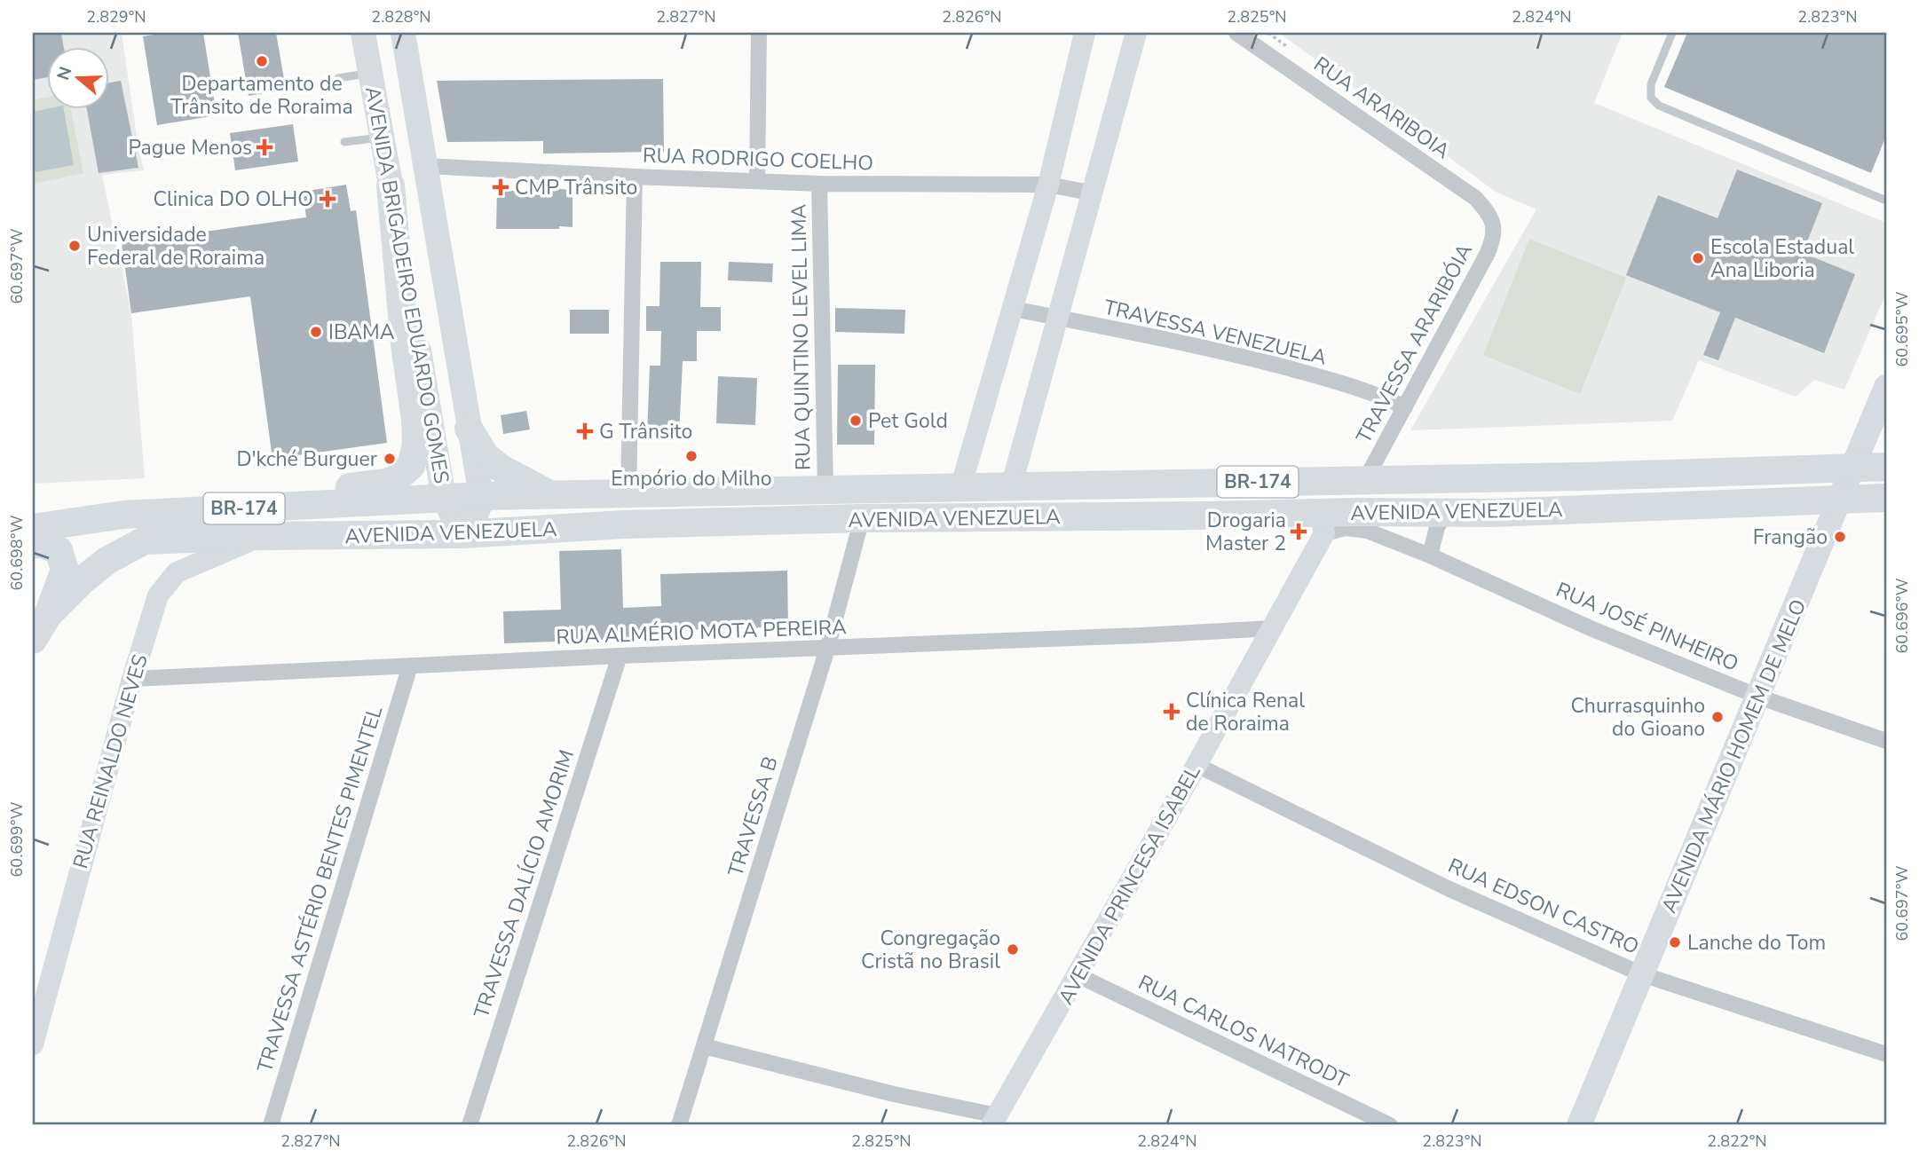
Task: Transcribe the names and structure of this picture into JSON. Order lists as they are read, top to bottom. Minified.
{"streets":{"highway":["BR-174","AVENIDA VENEZUELA"],"main road":["AVENIDA BRIGADEIRO EDUARDO GOMES","AVENIDA MÁRIO HOMEM DE MELO"],"street":["RUA ARARIBOIA","RUA RODRIGO COELHO","TRAVESSA VENEZUELA","RUA QUINTINO LEVEL LIMA","TRAVESSA ARARIBÓIA","RUA JOSÉ PINHEIRO","RUA ALMÉRIO MOTA PEREIRA","RUA REINALDO NEVES","TRAVESSA B","TRAVESSA DALÍCIO AMORIM","AVENIDA PRINCESA ISABEL","TRAVESSA ASTÉRIO BENTES PIMENTEL","RUA EDSON CASTRO","RUA CARLOS NATRODT"]},"crossings":[["RUA ARARIBOIA","TRAVESSA ARARIBÓIA"],["RUA RODRIGO COELHO","AVENIDA BRIGADEIRO EDUARDO GOMES"],["RUA RODRIGO COELHO","RUA QUINTINO LEVEL LIMA"],["AVENIDA BRIGADEIRO EDUARDO GOMES","AVENIDA VENEZUELA"],["TRAVESSA VENEZUELA","TRAVESSA ARARIBÓIA"],["RUA QUINTINO LEVEL LIMA","AVENIDA VENEZUELA"],["TRAVESSA ARARIBÓIA","AVENIDA VENEZUELA"],["BR-174","AVENIDA VENEZUELA"],["AVENIDA VENEZUELA","RUA JOSÉ PINHEIRO"],["AVENIDA VENEZUELA","AVENIDA MÁRIO HOMEM DE MELO"],["AVENIDA VENEZUELA","RUA REINALDO NEVES"],["AVENIDA VENEZUELA","TRAVESSA B"],["AVENIDA VENEZUELA","AVENIDA PRINCESA ISABEL"],["RUA JOSÉ PINHEIRO","AVENIDA MÁRIO HOMEM DE MELO"],["RUA JOSÉ PINHEIRO","AVENIDA PRINCESA ISABEL"],["RUA ALMÉRIO MOTA PEREIRA","RUA REINALDO NEVES"],["RUA ALMÉRIO MOTA PEREIRA","TRAVESSA B"],["RUA ALMÉRIO MOTA PEREIRA","TRAVESSA DALÍCIO AMORIM"],["RUA ALMÉRIO MOTA PEREIRA","AVENIDA PRINCESA ISABEL"],["RUA ALMÉRIO MOTA PEREIRA","TRAVESSA ASTÉRIO BENTES PIMENTEL"],["AVENIDA MÁRIO HOMEM DE MELO","RUA EDSON CASTRO"],["AVENIDA PRINCESA ISABEL","RUA EDSON CASTRO"],["AVENIDA PRINCESA ISABEL","RUA CARLOS NATRODT"]],"places":{"other":["Departamento de Trânsito de Roraima","Universidade Federal de Roraima","Escola Estadual Ana Liboria","IBAMA","Pet Gold","Empório do Milho","D'kché Burguer","Frangão","Churrasquinho do Gioano","Lanche do Tom","Congregação Cristã no Brasil"],"health":["Pague Menos","CMP Trânsito","Clinica DO OLHO","G Trânsito","Drogaria Master 2","Clínica Renal de Roraima"]},"north":"left","coordinates":["2.829°N","2.828°N","2.827°N","2.826°N","2.825°N","2.824°N","2.823°N","60.697°W","60.695°W","60.698°W","60.696°W","60.699°W","2.822°N"]}
